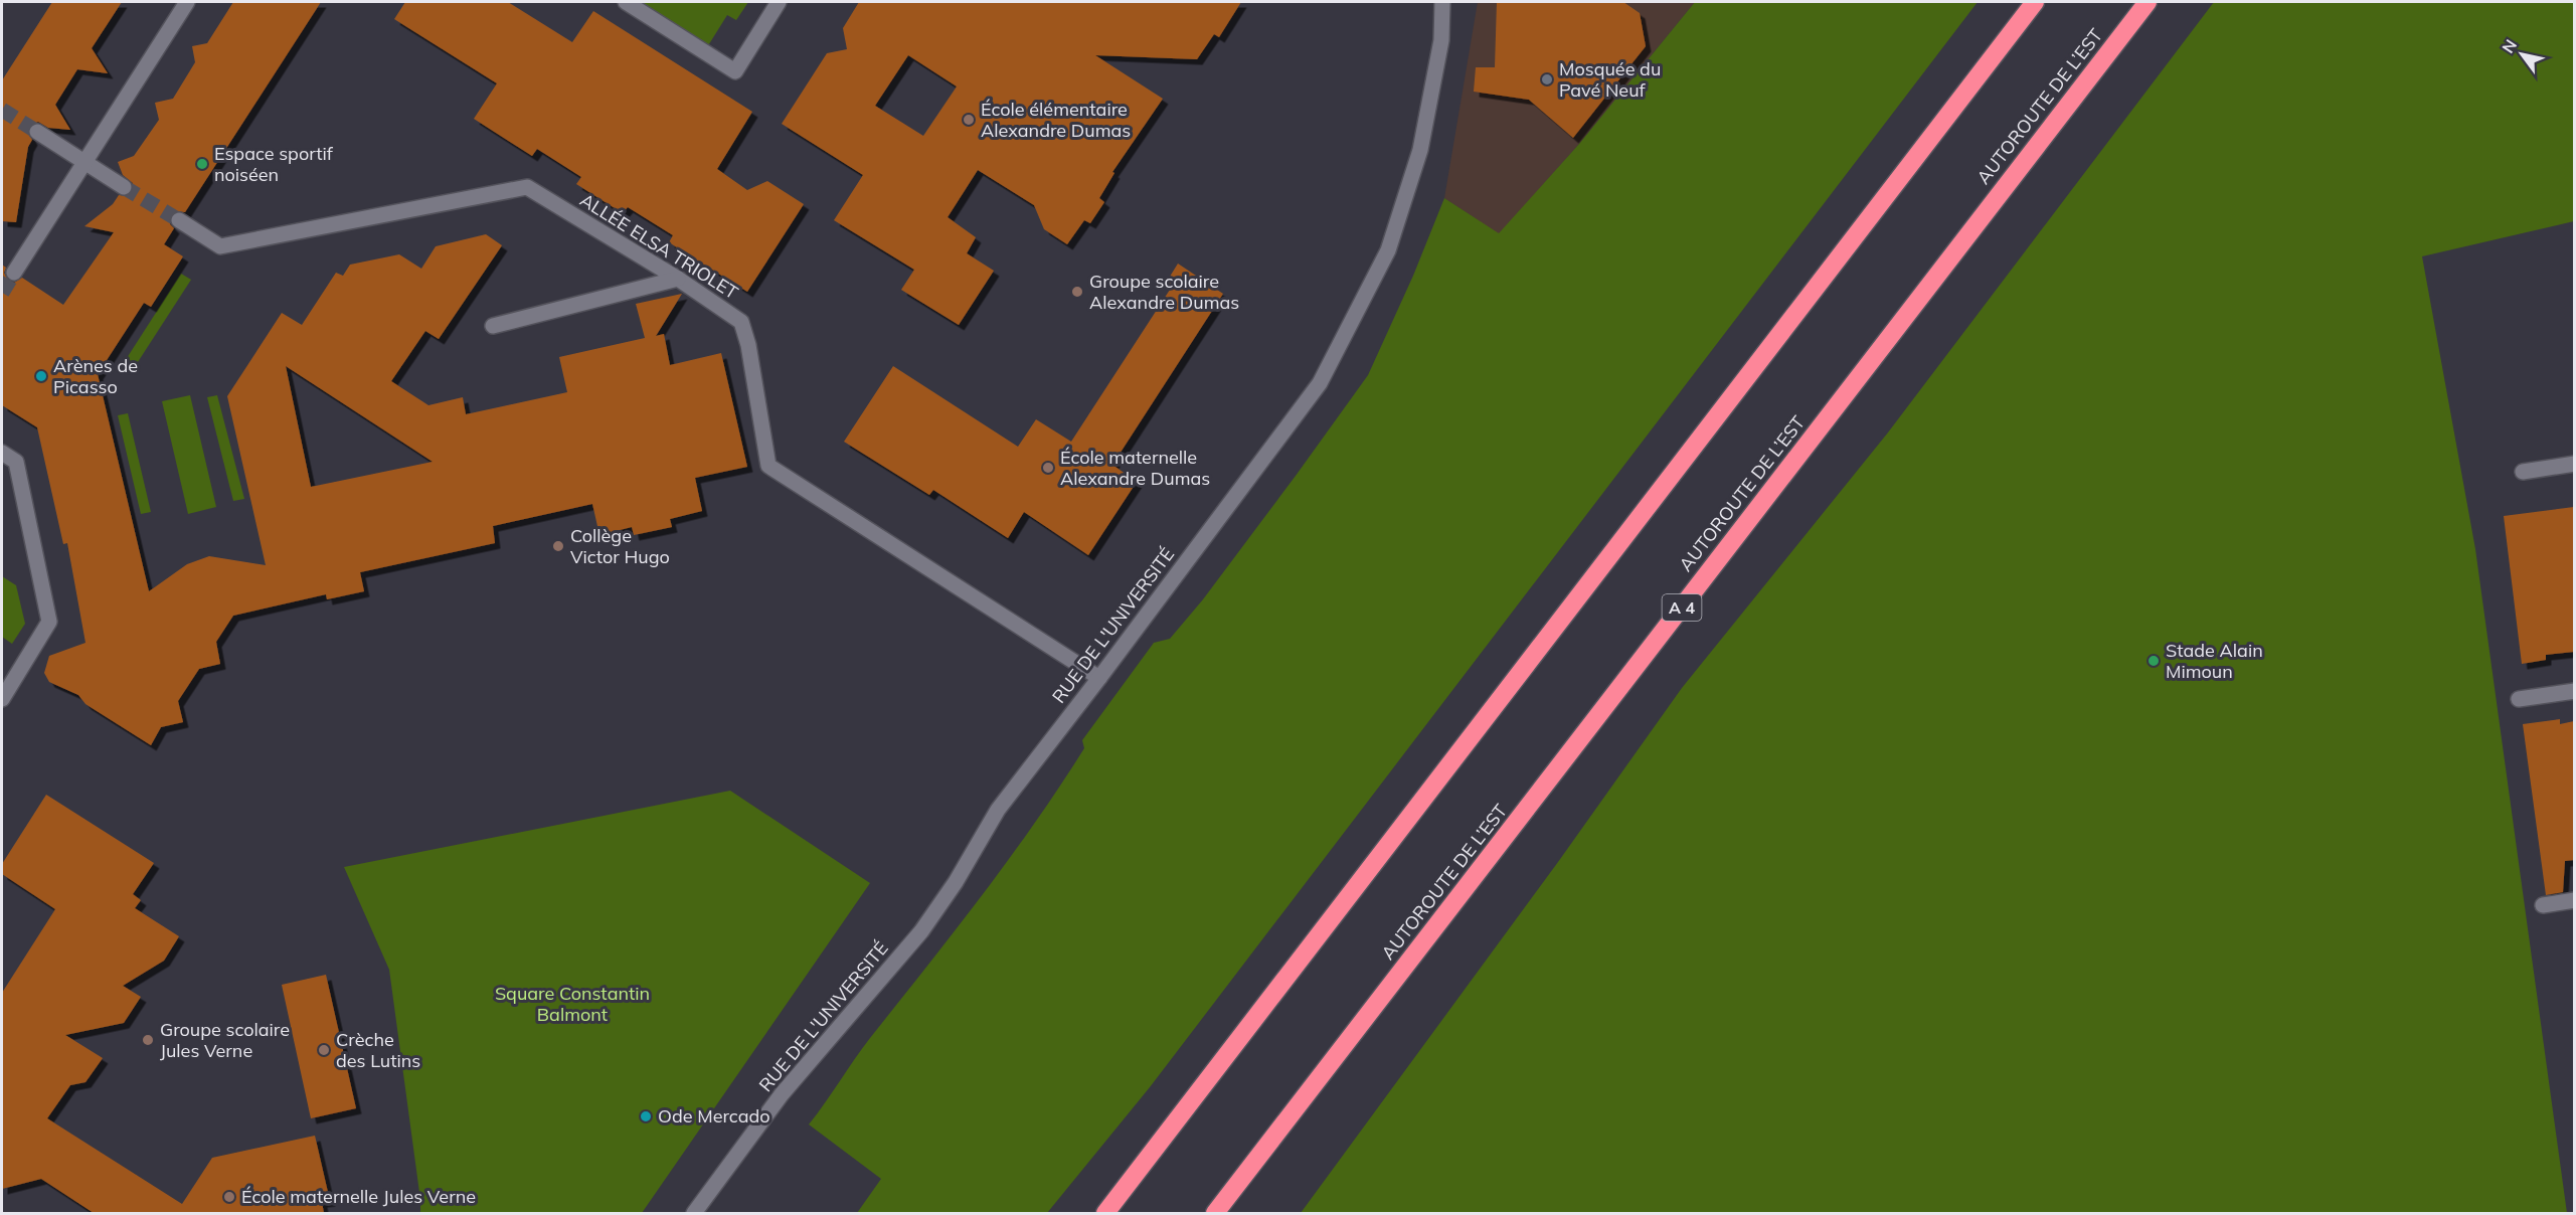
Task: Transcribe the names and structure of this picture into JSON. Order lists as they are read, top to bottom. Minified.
{"streets":{"highway":["AUTOROUTE DE L’EST","A 4"],"street":["ALLÉE ELSA TRIOLET","RUE DE L'UNIVERSITÉ"]},"crossings":[["ALLÉE ELSA TRIOLET","RUE DE L'UNIVERSITÉ"]],"parks":["Square Constantin Balmont"],"places":["Mosquée du Pavé Neuf","École élémentaire Alexandre Dumas","Espace sportif noiséen","Groupe scolaire Alexandre Dumas","Arènes de Picasso","École maternelle Alexandre Dumas","Collège Victor Hugo","Stade Alain Mimoun","Groupe scolaire Jules Verne","Crèche des Lutins","Ode Mercado","École maternelle Jules Verne"],"north":"top left"}
